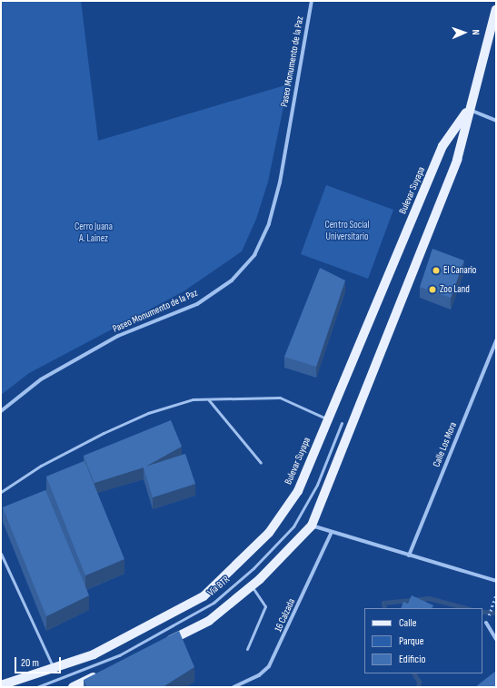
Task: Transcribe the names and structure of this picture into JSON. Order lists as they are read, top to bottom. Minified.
{"streets":{"main road":["Bulevar Suyapa"],"street":["Paseo Monumento de la Paz","Calle Los Mora","16 Calzada"],"lane":["Vía BTR"]},"parks":["Centro Social Universitario","Cerro Juana A. Lainez"],"places":["El Canario","Zoo Land"],"legend":["Calle","Parque","Edificio"],"scale_bar":"20 m","north":"right"}
